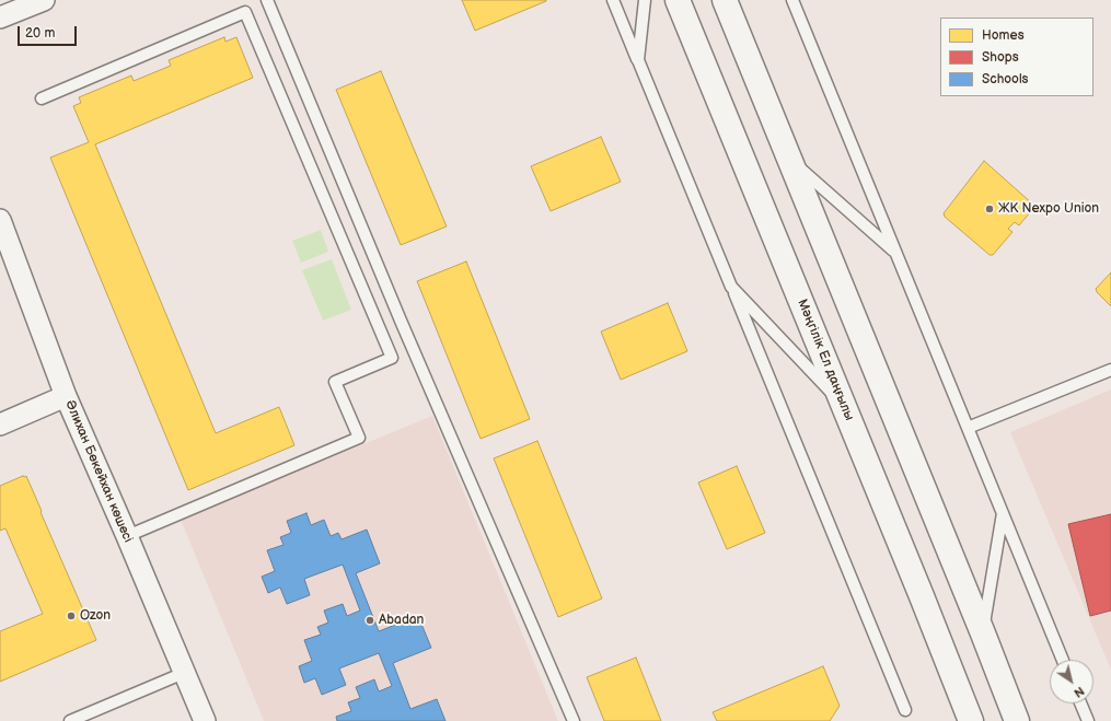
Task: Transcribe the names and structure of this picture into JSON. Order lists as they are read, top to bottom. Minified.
{"streets":{"main road":["Мәңгілік Ел даңғылы"],"street":["Әлихан Бөкейхан көшесі"]},"places":["ЖК Nexpo Union","Ozon","Abadan"],"legend":["Homes","Shops","Schools"],"scale_bar":"20 m","north":"bottom right"}
